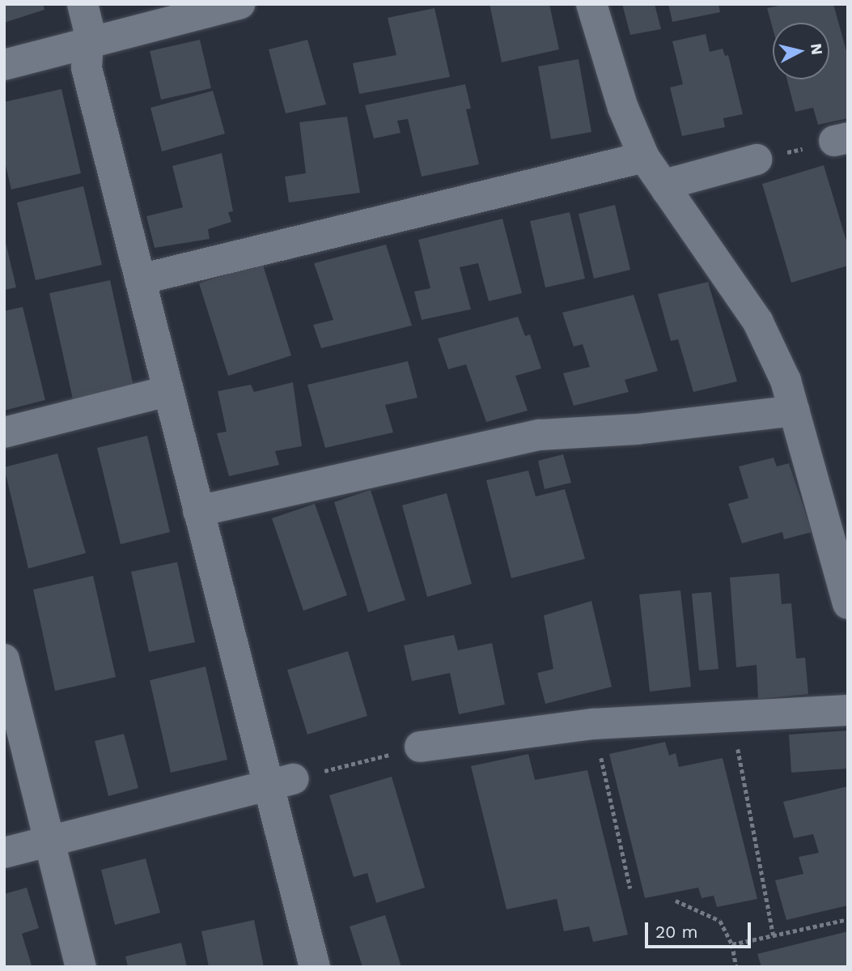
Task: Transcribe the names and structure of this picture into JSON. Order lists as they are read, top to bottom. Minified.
{"scale_bar":"20 m","north":"right"}
